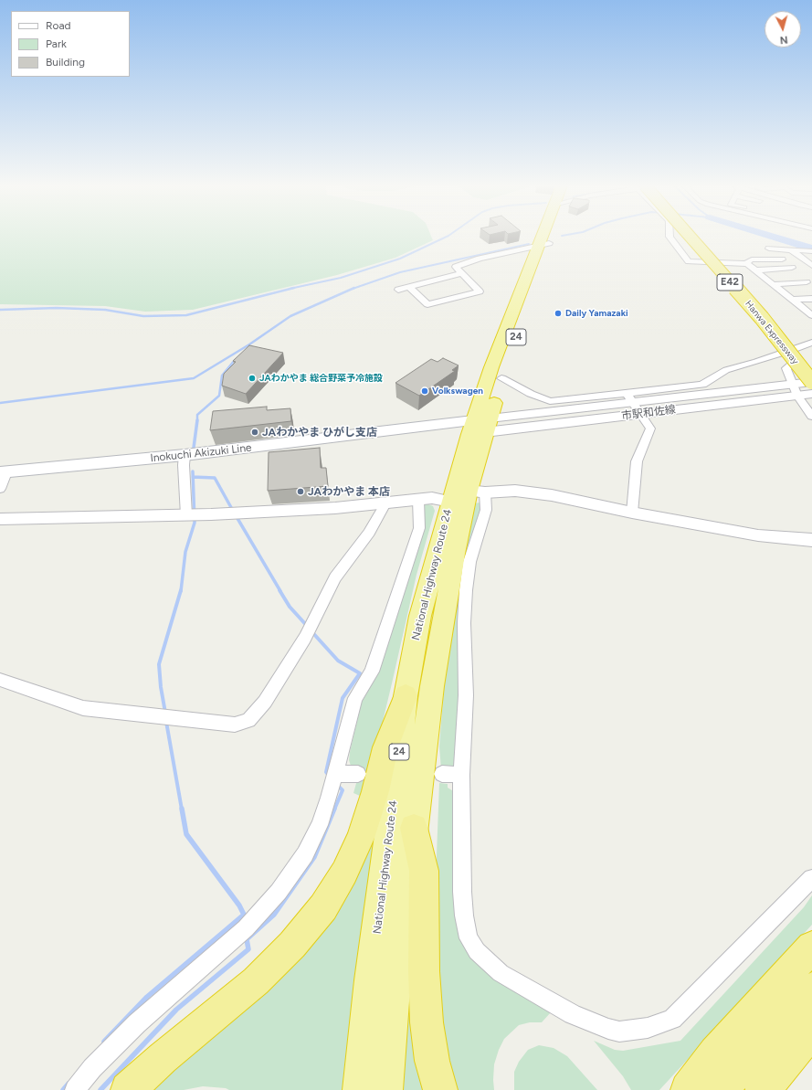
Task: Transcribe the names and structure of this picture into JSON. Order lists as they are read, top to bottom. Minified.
{"streets":{"highway":["E42","Hanwa Expressway","24","National Highway Route 24"],"main road":["Inokuchi Akizuki Line"],"street":["市駅和佐線"]},"crossings":[["Hanwa Expressway","市駅和佐線"],["市駅和佐線","Inokuchi Akizuki Line"],["市駅和佐線","National Highway Route 24"],["Inokuchi Akizuki Line","National Highway Route 24"]],"places":["Daily Yamazaki","JAわかやま 総合野菜予冷施設","Volkswagen","JAわかやま ひがし支店","JAわかやま 本店"],"legend":["Road","Park","Building"],"north":"bottom"}
